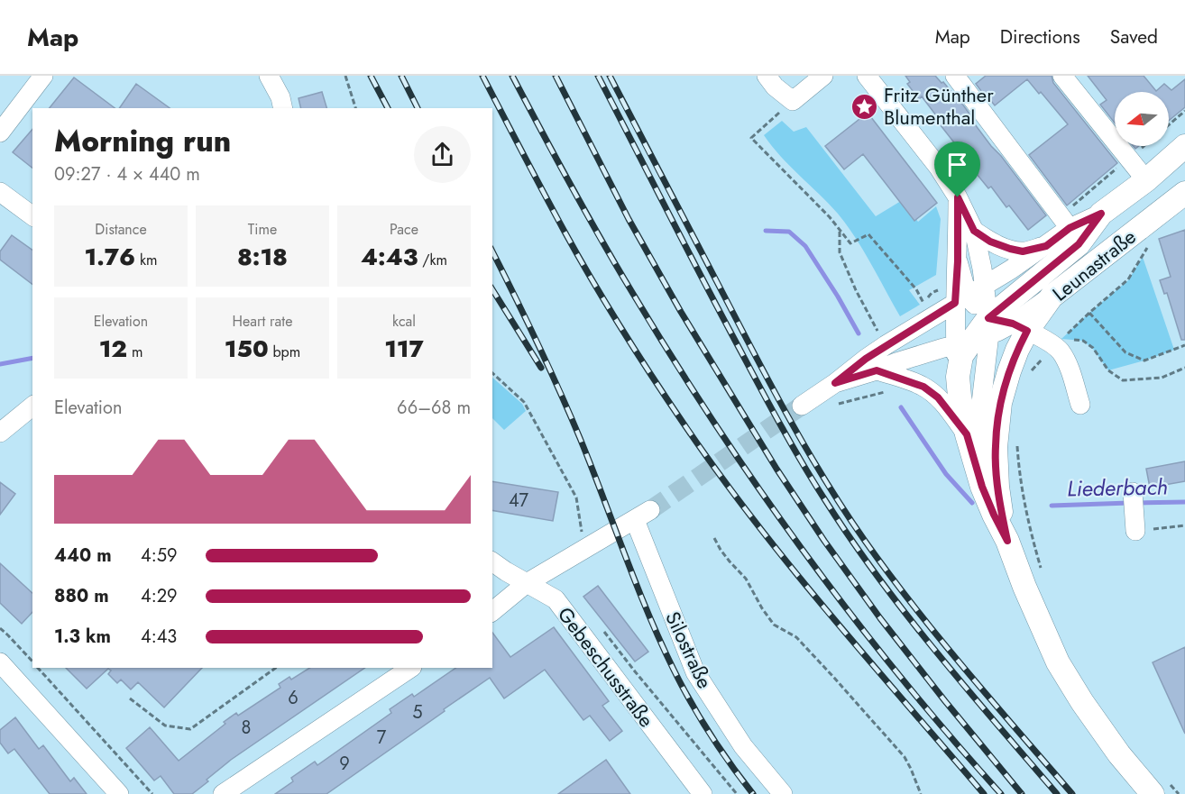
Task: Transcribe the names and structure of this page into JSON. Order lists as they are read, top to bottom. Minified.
{"streets":{"main road":["Leunastraße"],"street":["Silostraße","Gebeschusstraße"]},"crossings":[["Silostraße","Gebeschusstraße"]],"water":["Liederbach"],"places":{"place":["Fritz Günther Blumenthal"]},"house_numbers":["47","6","5","8","7","9"],"north":"left","page":{"header":"Map","nav":["Map","Directions","Saved"],"heading":["Morning run","09:27 · 4 × 440 m"],"stats":[["Distance","1.76 km"],["Time","8:18"],["Pace","4:43 /km"],["Elevation","12 m"],["Heart rate","150 bpm"],["kcal","117"]],"chart":["Elevation","66–68 m"],"list":[{"name":"440 m","note":"4:59"},{"name":"880 m","note":"4:29"},{"name":"1.3 km","note":"4:43"}]}}
